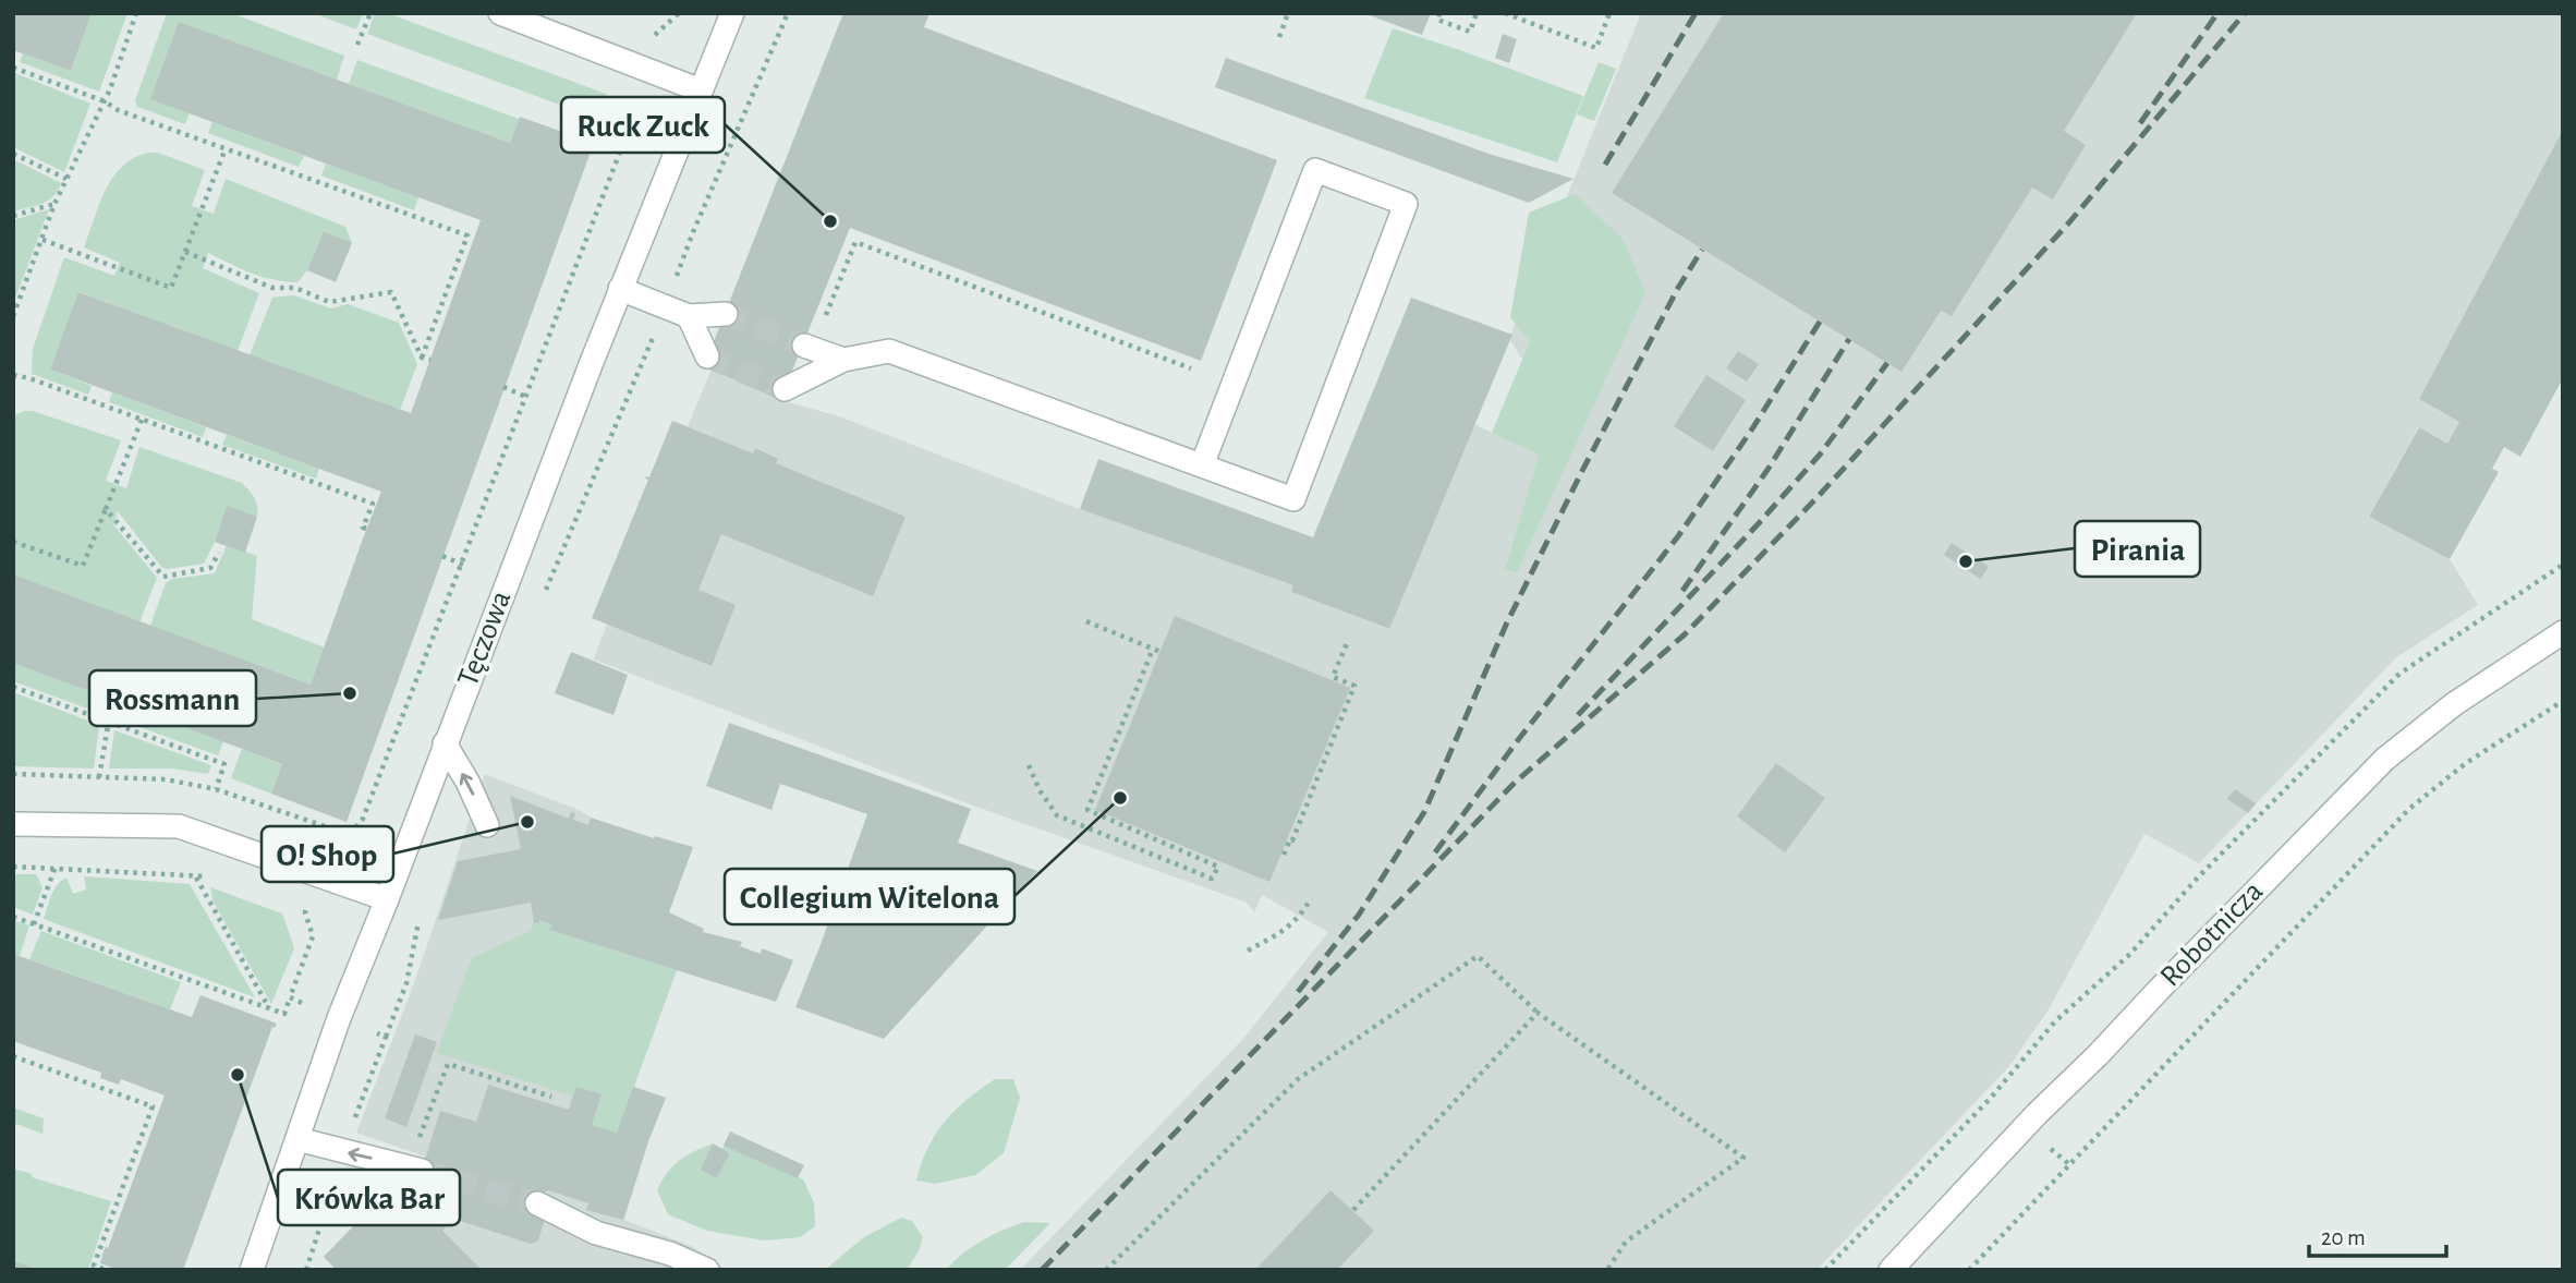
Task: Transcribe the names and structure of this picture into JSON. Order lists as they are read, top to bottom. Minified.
{"streets":{"street":["Tęczowa","Robotnicza"]},"places":["Ruck Zuck","Pirania","Rossmann","Collegium Witelona","O! Shop","Krówka Bar"],"scale_bar":"20 m"}
